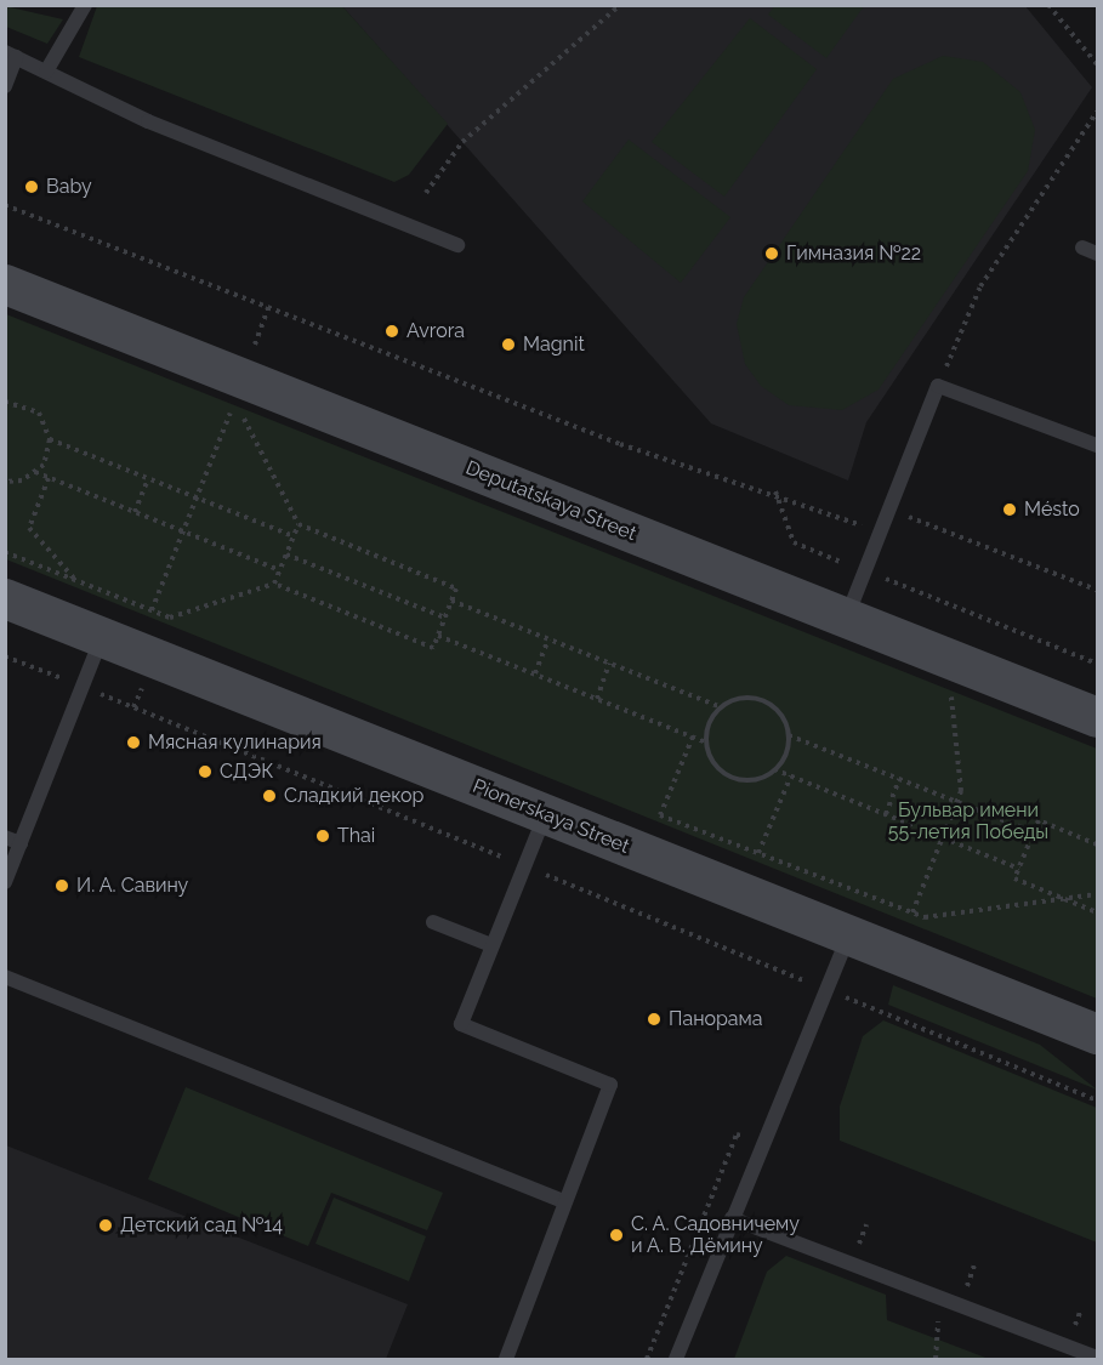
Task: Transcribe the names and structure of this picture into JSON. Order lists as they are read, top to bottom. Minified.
{"streets":{"main road":["Deputatskaya Street","Pionerskaya Street"]},"parks":["Бульвар имени 55-летия Победы"],"places":["Baby","Гимназия №22","Avrora","Magnit","Mésto","Мясная кулинария","СДЭК","Сладкий декор","Thai","И. А. Савину","Панорама","Детский сад №14","С. А. Садовничему и А. В. Дёмину"]}
